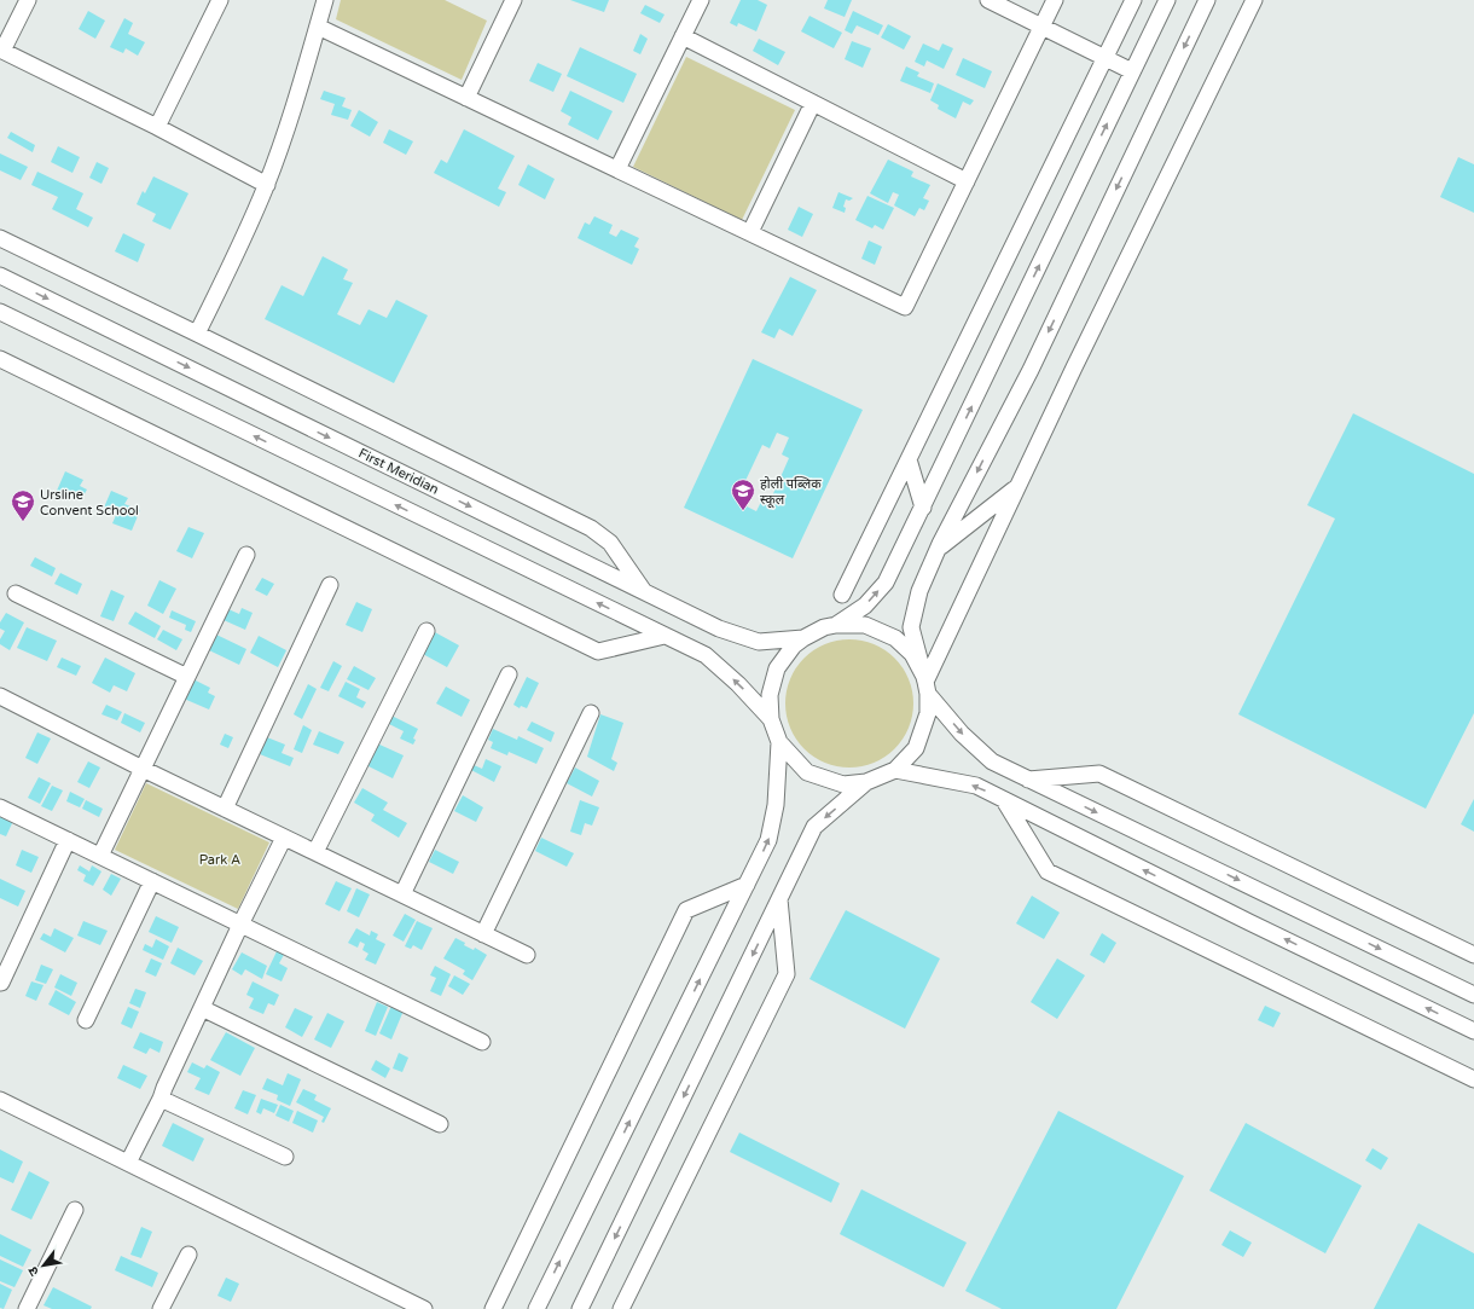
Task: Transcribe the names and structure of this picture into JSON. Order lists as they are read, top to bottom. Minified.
{"streets":{"street":["First Meridian"]},"parks":["Park A"],"places":{"school or university":["होली पब्लिक स्कूल","Ursline Convent School"]},"north":"bottom left"}
